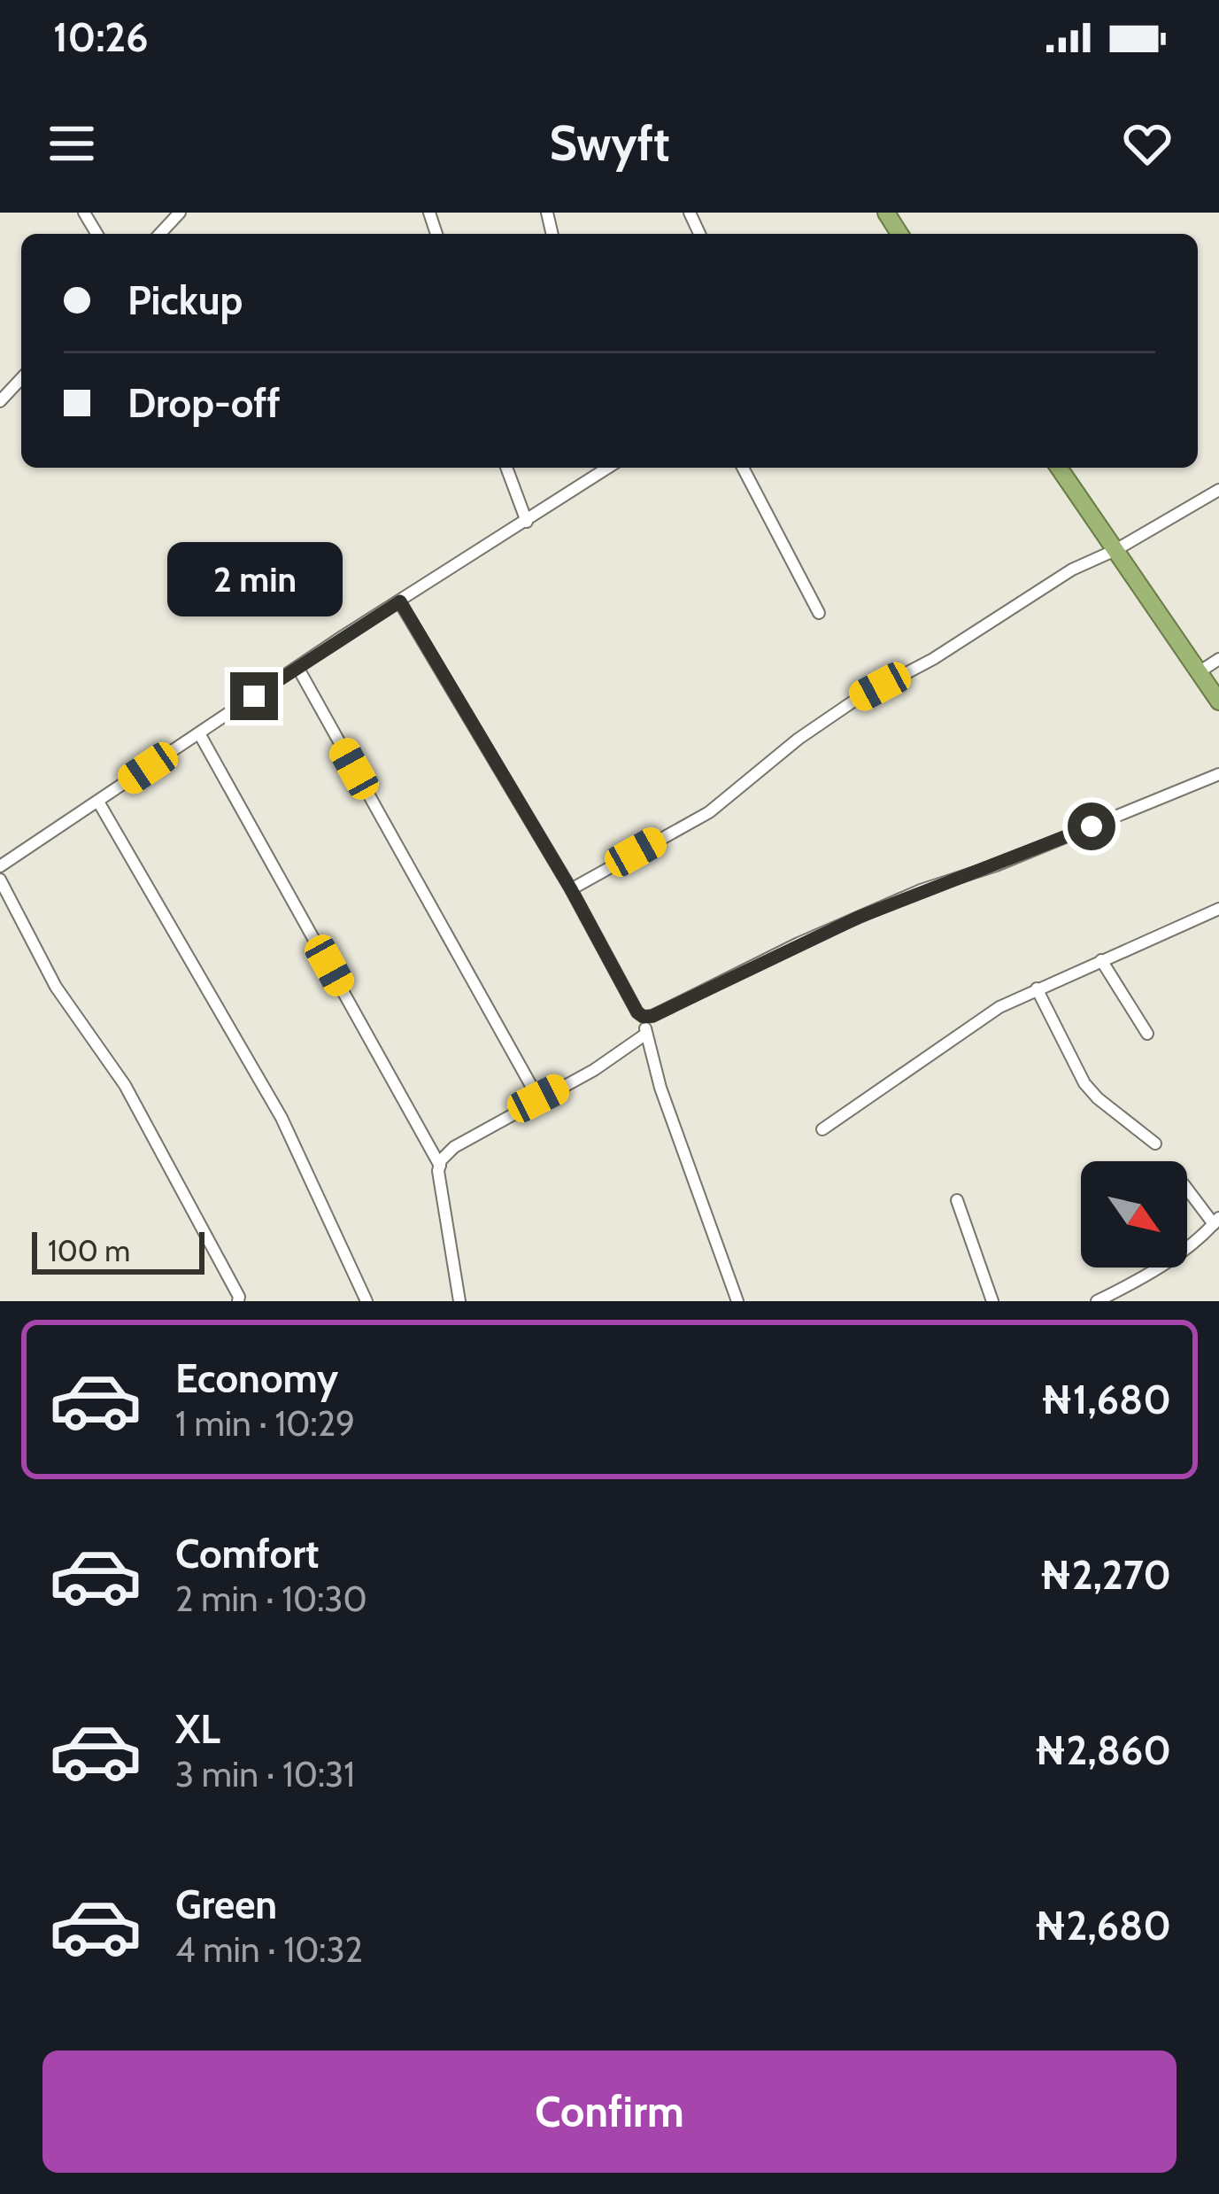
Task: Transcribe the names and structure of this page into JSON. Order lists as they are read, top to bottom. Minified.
{"scale_bar":"100 m","north":"bottom right","page":{"status":"10:26","header":"Swyft","banner":["Pickup","Drop-off"],"bubble":"2 min","scale":"100 m","list":[{"name":"Economy","note":"1 min · 10:29","value":"₦1,680"},{"name":"Comfort","note":"2 min · 10:30","value":"₦2,270"},{"name":"XL","note":"3 min · 10:31","value":"₦2,860"},{"name":"Green","note":"4 min · 10:32","value":"₦2,680"}],"buttons":"Confirm"}}
